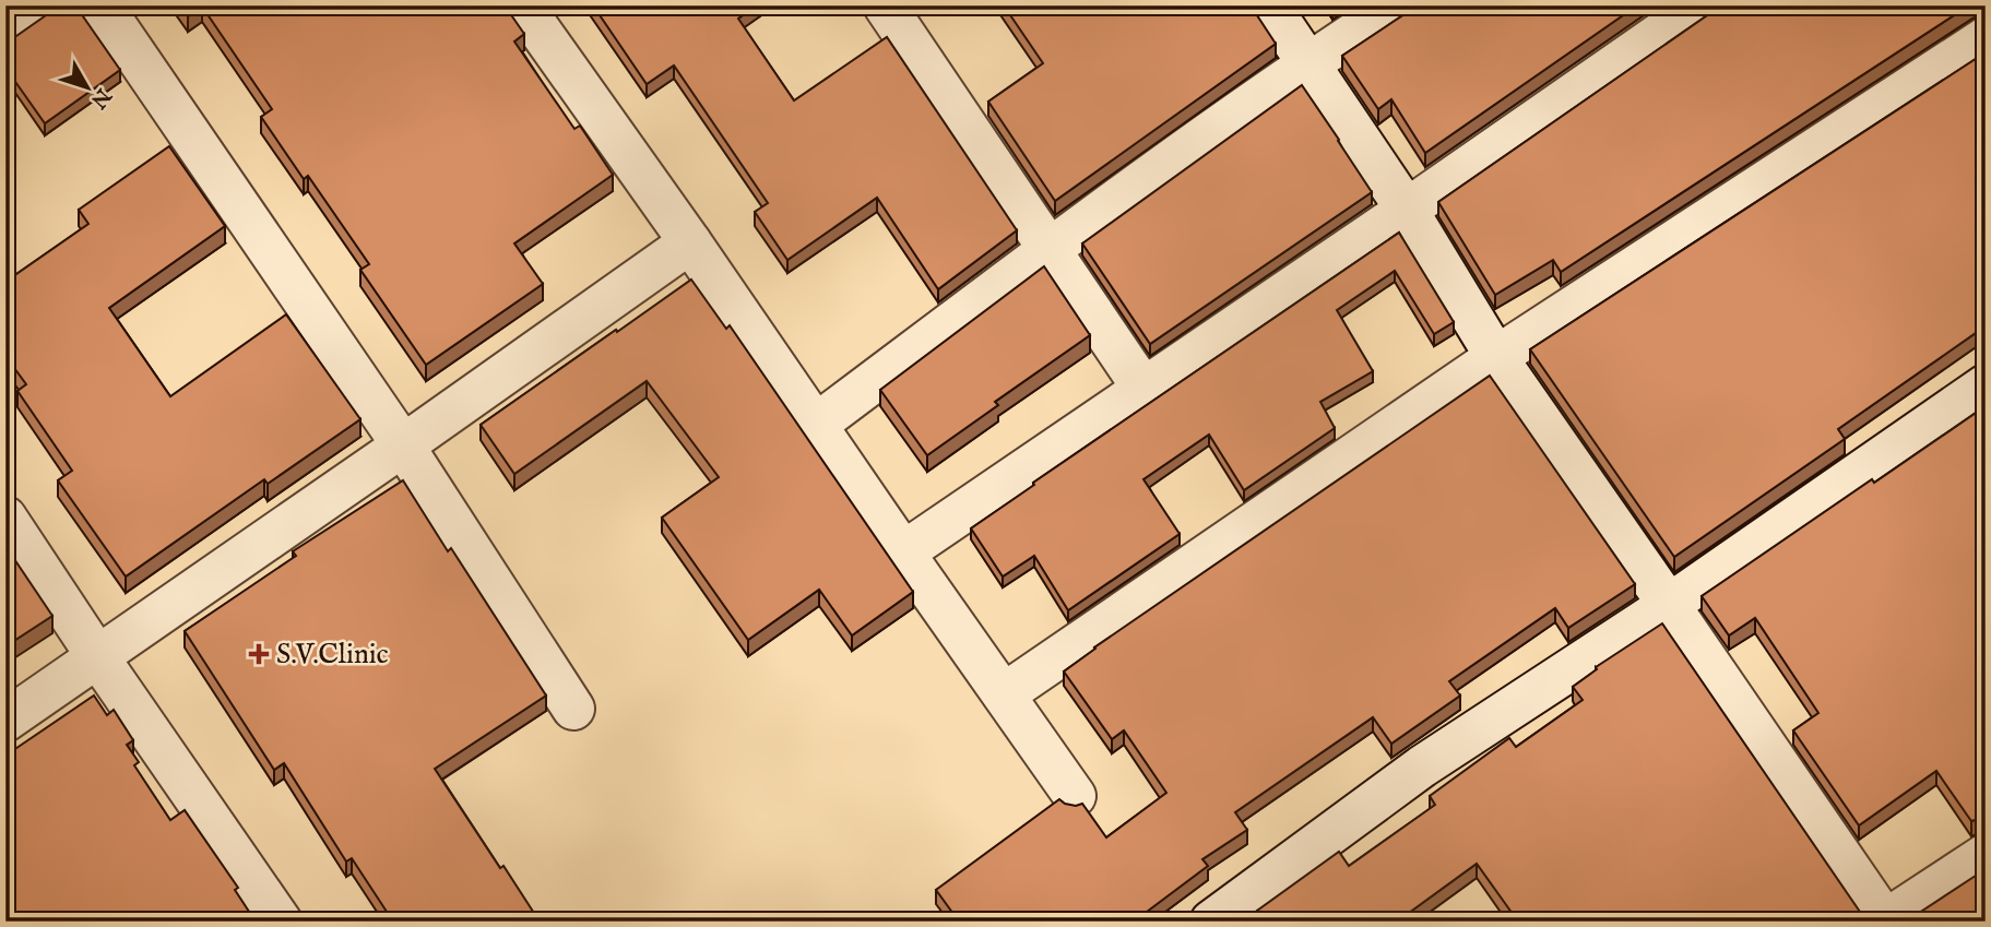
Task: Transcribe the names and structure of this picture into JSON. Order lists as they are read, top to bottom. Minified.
{"places":{"health":["S.V.Clinic"]},"north":"bottom right"}
